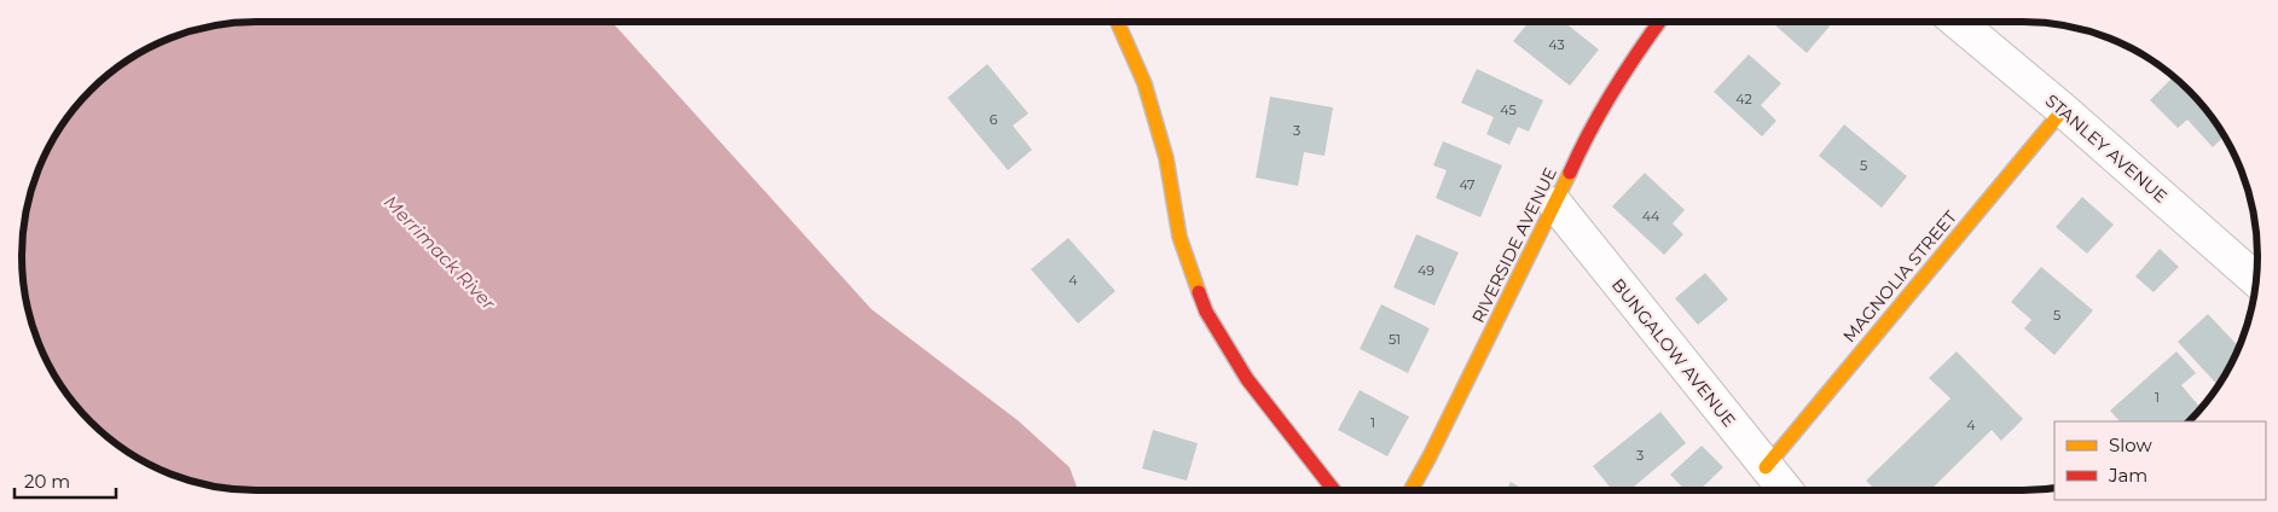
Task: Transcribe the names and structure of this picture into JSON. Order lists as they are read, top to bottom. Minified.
{"streets":{"street":["STANLEY AVENUE","RIVERSIDE AVENUE","MAGNOLIA STREET","BUNGALOW AVENUE"]},"crossings":[["STANLEY AVENUE","MAGNOLIA STREET"],["RIVERSIDE AVENUE","BUNGALOW AVENUE"],["MAGNOLIA STREET","BUNGALOW AVENUE"]],"water":["Merrimack River"],"house_numbers":["43","42","45","6","3","5","47","44","49","4","5","51","1","1","4","3"],"legend":["Slow","Jam"],"scale_bar":"20 m"}
